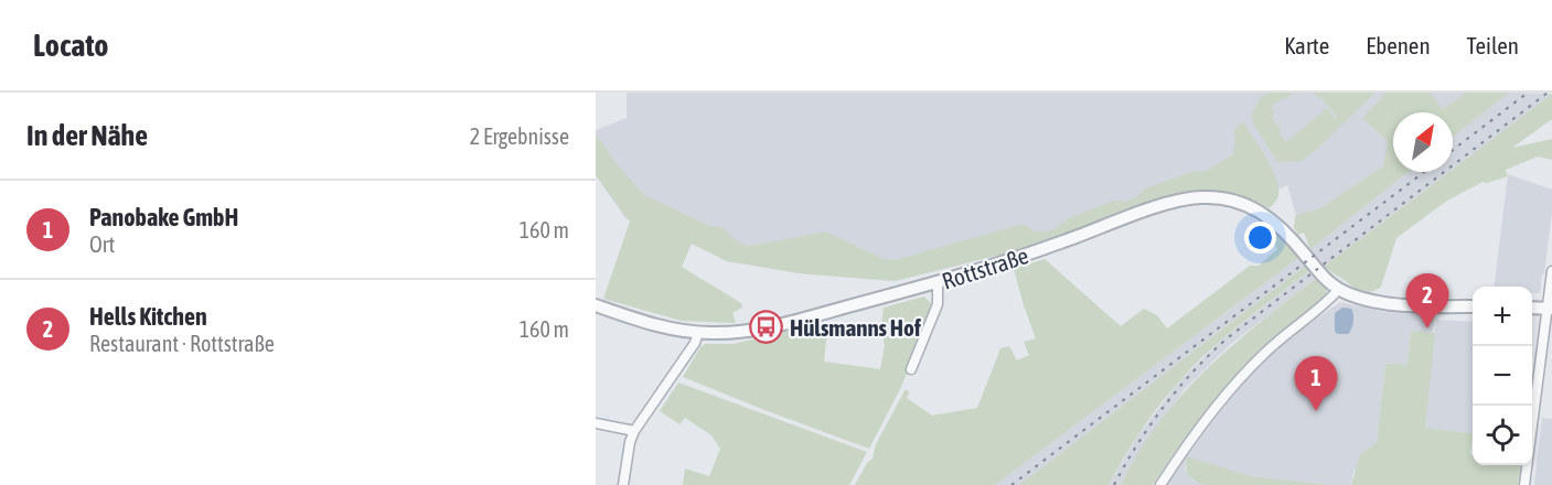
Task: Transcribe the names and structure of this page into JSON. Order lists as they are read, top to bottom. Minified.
{"streets":{"street":["Rottstraße"]},"places":{"bus stop":["Hülsmanns Hof"]},"north":"top right","page":{"header":"Locato","nav":["Karte","Ebenen","Teilen"],"heading":["In der Nähe","2 Ergebnisse"],"list":[{"mark":"1","name":"Panobake GmbH","note":"Ort","value":"160 m"},{"mark":"2","name":"Hells Kitchen","note":"Restaurant · Rottstraße","value":"160 m"}],"pins":["2","1"],"map_buttons":["+","−"]}}
